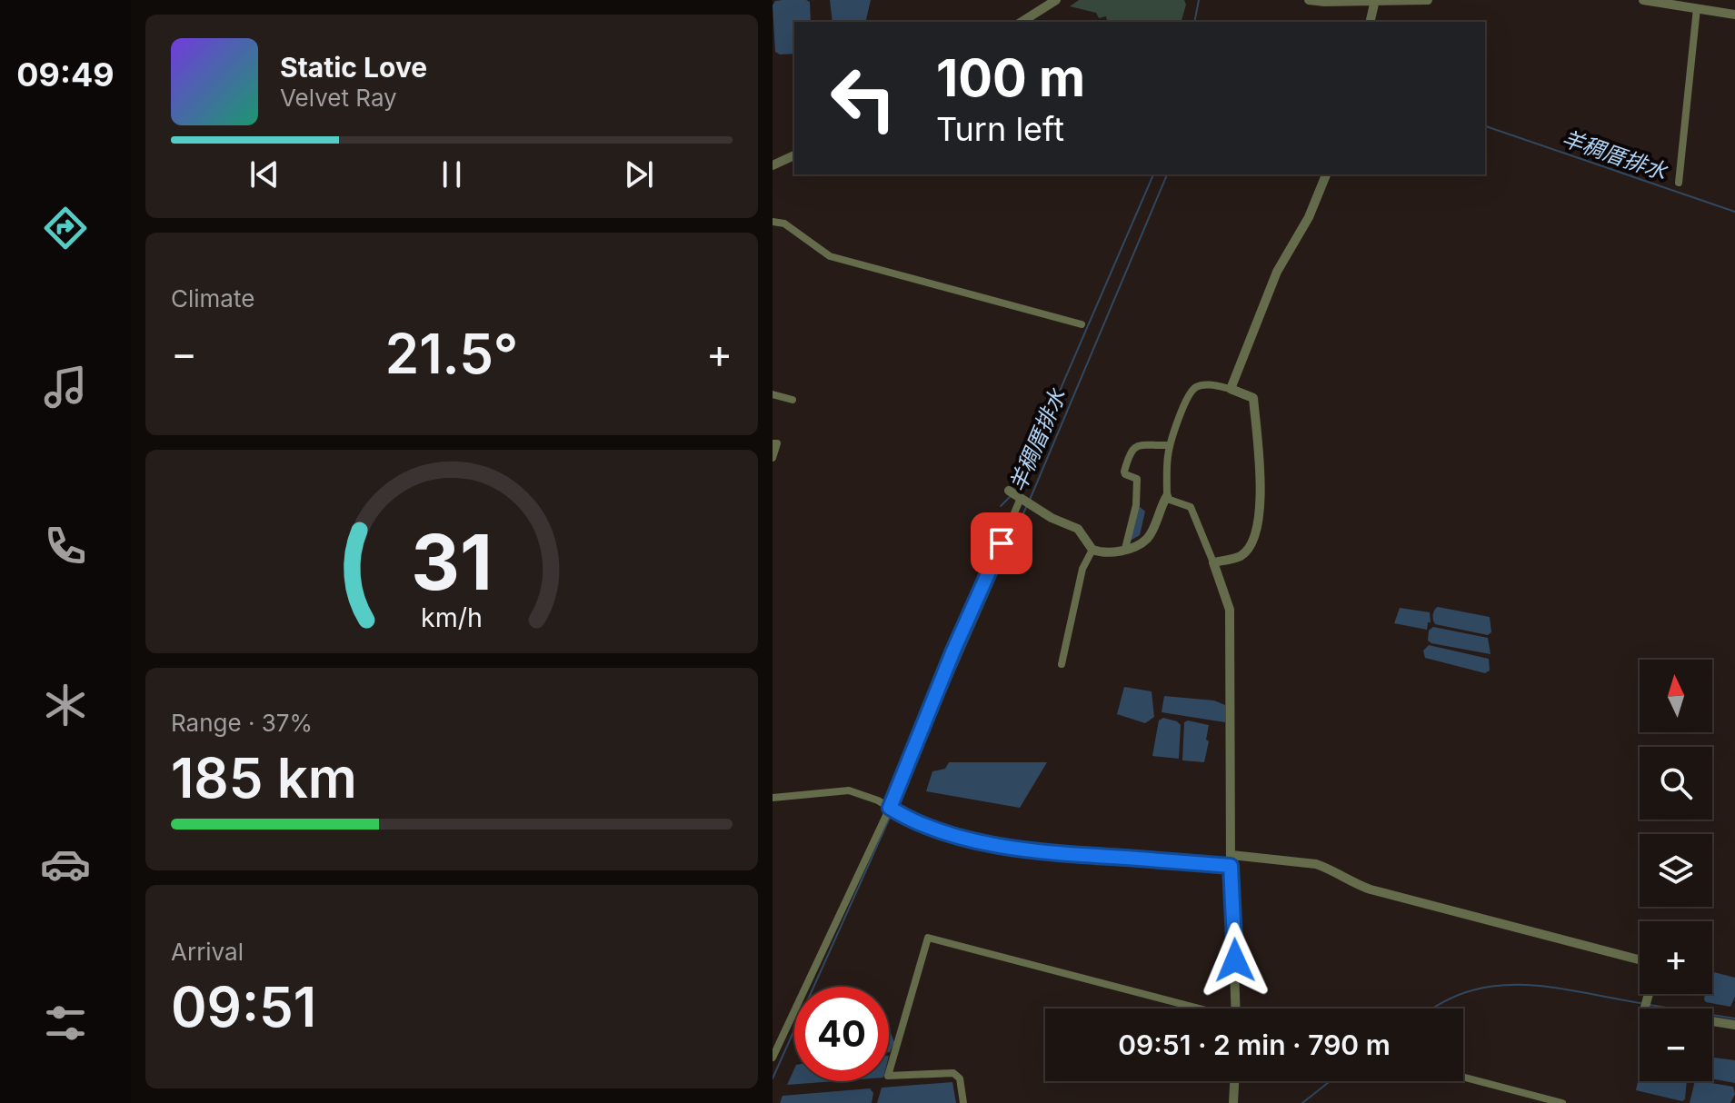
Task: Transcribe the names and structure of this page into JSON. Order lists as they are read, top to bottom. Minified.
{"water":["羊稠厝排水"],"north":"top","page":{"tabs":"09:49","turn":["100 m","Turn left"],"song":["Static Love","Velvet Ray"],"tile":["Climate",["Range · 37%","185 km"],["Arrival","09:51"]],"heat":["−","21.5°","+"],"map_buttons":["+","−"],"limit":"40","trip":"09:51 · 2 min · 790 m","gauge":["31","km/h"]}}
